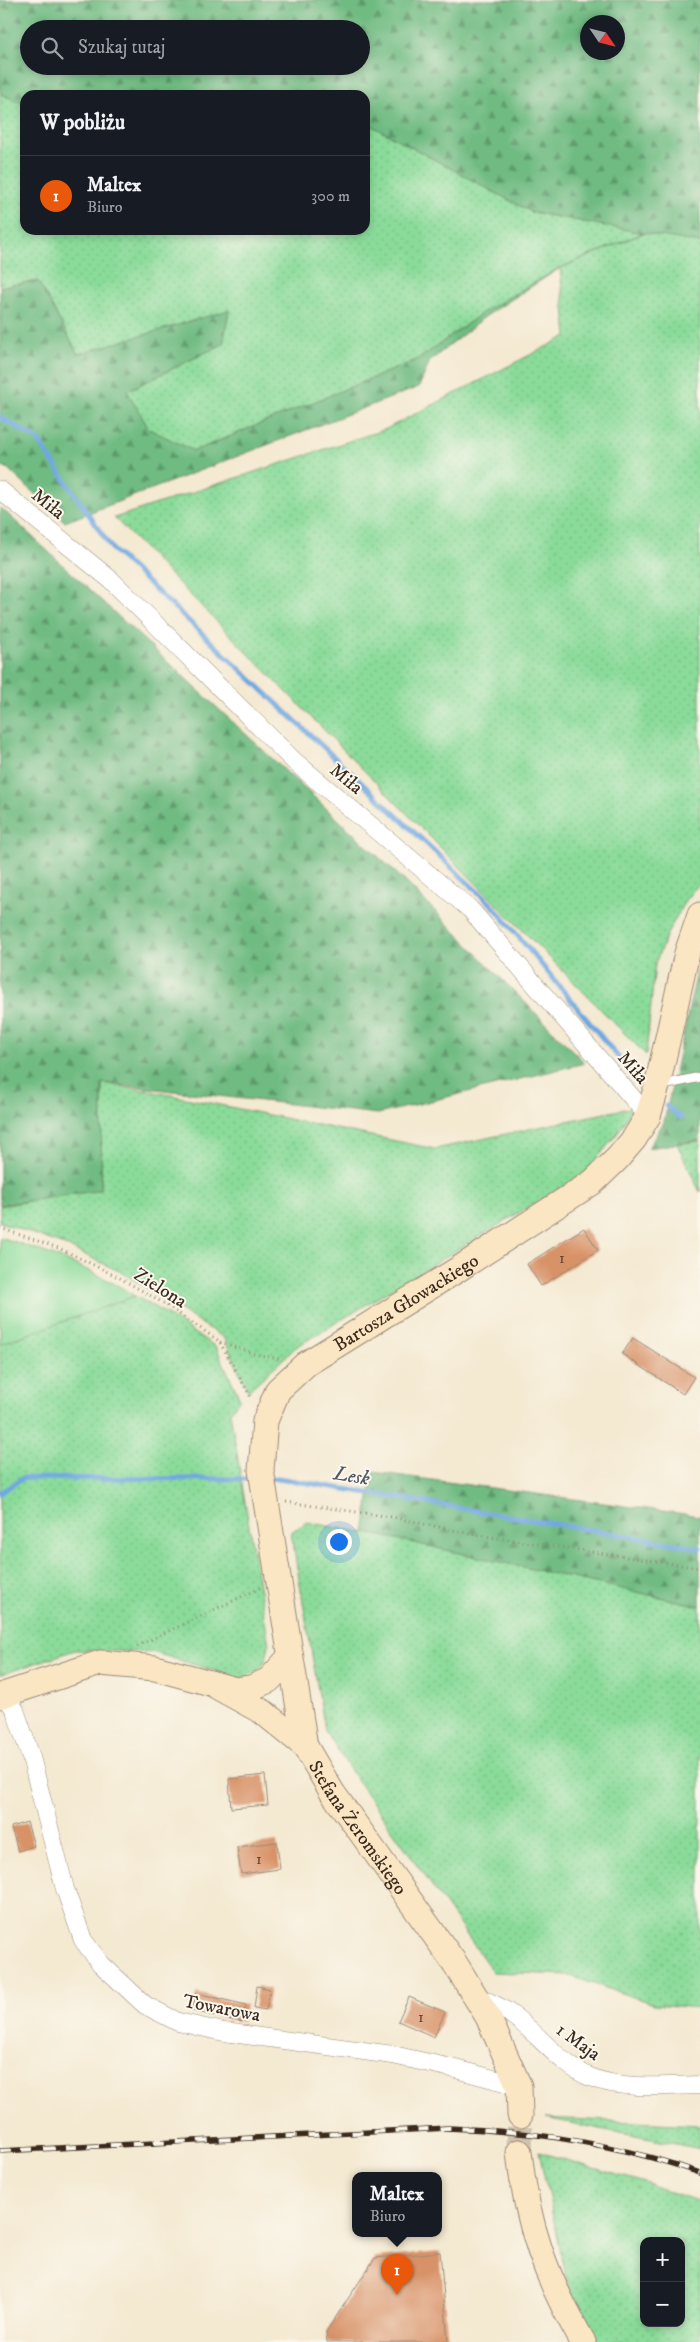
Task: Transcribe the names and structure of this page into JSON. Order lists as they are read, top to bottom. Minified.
{"streets":{"street":["Miła","Bartosza Głowackiego","Stefana Żeromskiego","Towarowa","1 Maja"],"path":["Zielona"]},"crossings":[["Miła","Bartosza Głowackiego"],["Zielona","Bartosza Głowackiego"],["Bartosza Głowackiego","Stefana Żeromskiego"],["Stefana Żeromskiego","Towarowa"],["Stefana Żeromskiego","1 Maja"]],"water":["Lesk"],"house_numbers":["1","1","1"],"north":"bottom right","page":{"search":"Szukaj tutaj","heading":"W pobliżu","list":[{"mark":"1","name":"Maltex","note":"Biuro","value":"300 m"}],"popup":["Maltex","Biuro"],"map_buttons":["+","−"],"pins":"1"}}
